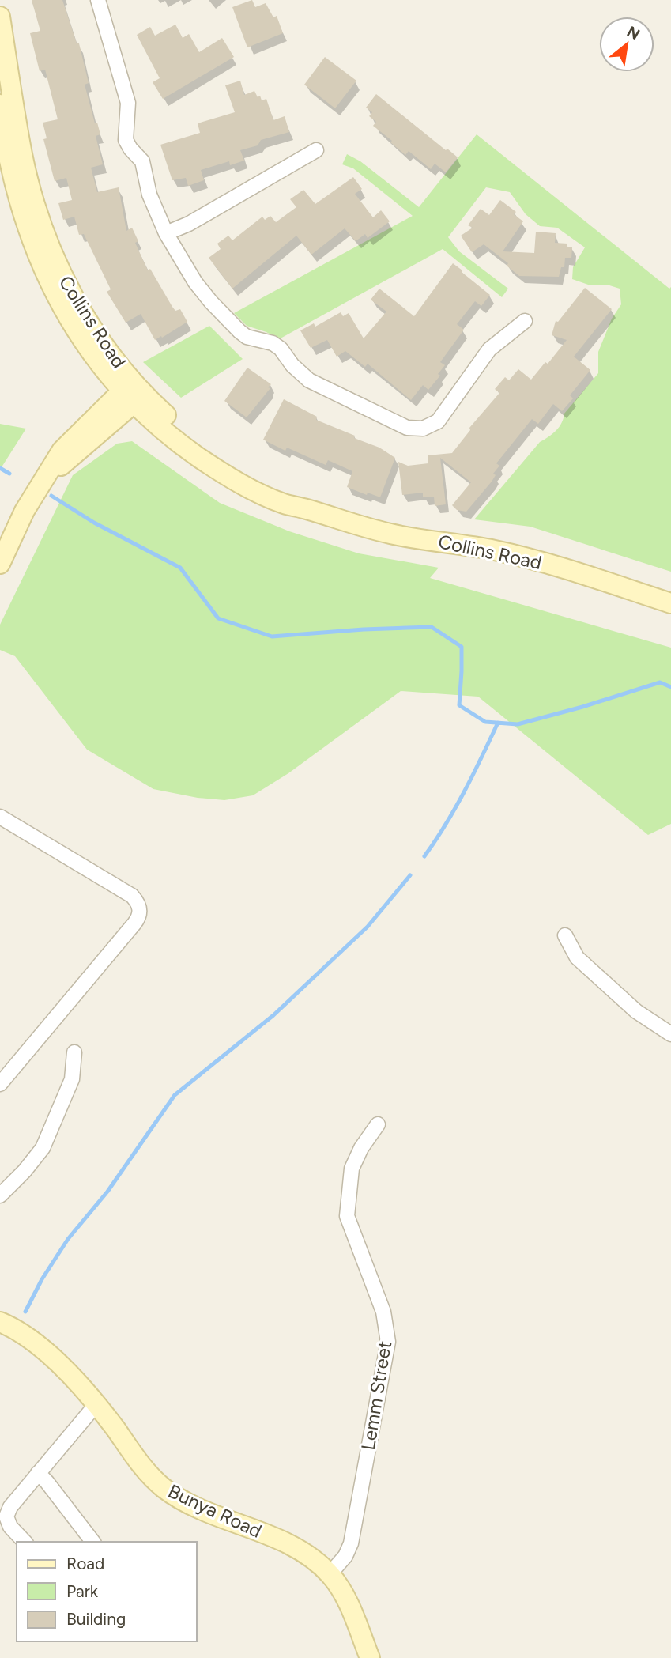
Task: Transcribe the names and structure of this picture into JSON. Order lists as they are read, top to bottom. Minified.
{"streets":{"main road":["Collins Road","Bunya Road"],"street":["Lemm Street"]},"crossings":[["Lemm Street","Bunya Road"]],"legend":["Road","Park","Building"],"north":"top right"}
